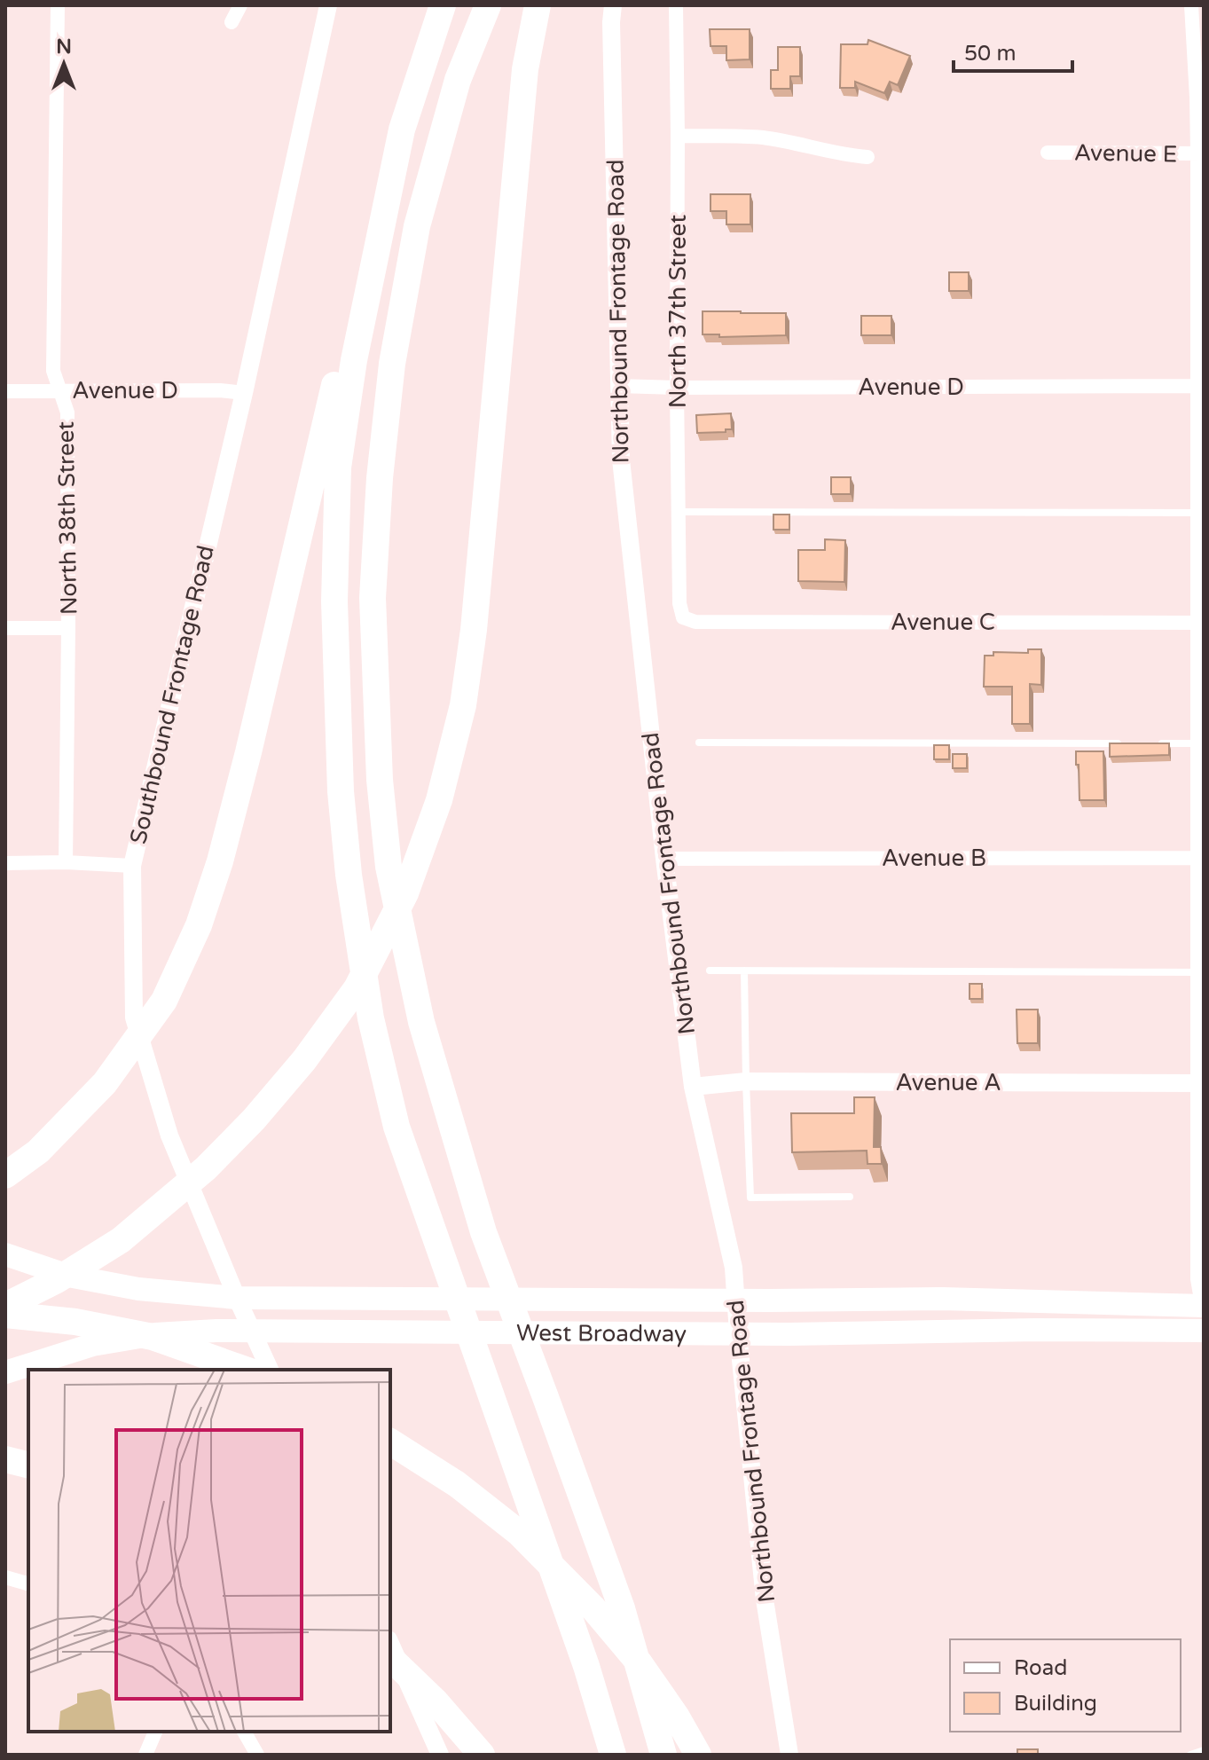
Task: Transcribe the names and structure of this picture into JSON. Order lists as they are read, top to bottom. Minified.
{"streets":{"main road":["West Broadway"],"street":["Avenue E","Northbound Frontage Road","North 37th Street","Avenue D","North 38th Street","Avenue C","Southbound Frontage Road","Avenue B","Avenue A"]},"crossings":[["Northbound Frontage Road","Avenue D"],["Northbound Frontage Road","Avenue B"],["Northbound Frontage Road","Avenue A"],["Northbound Frontage Road","West Broadway"],["North 37th Street","Avenue D"],["North 37th Street","Avenue C"],["Avenue D","North 38th Street"],["Avenue D","Southbound Frontage Road"],["Southbound Frontage Road","West Broadway"]],"legend":["Road","Building"],"scale_bar":"50 m","north":"top"}
